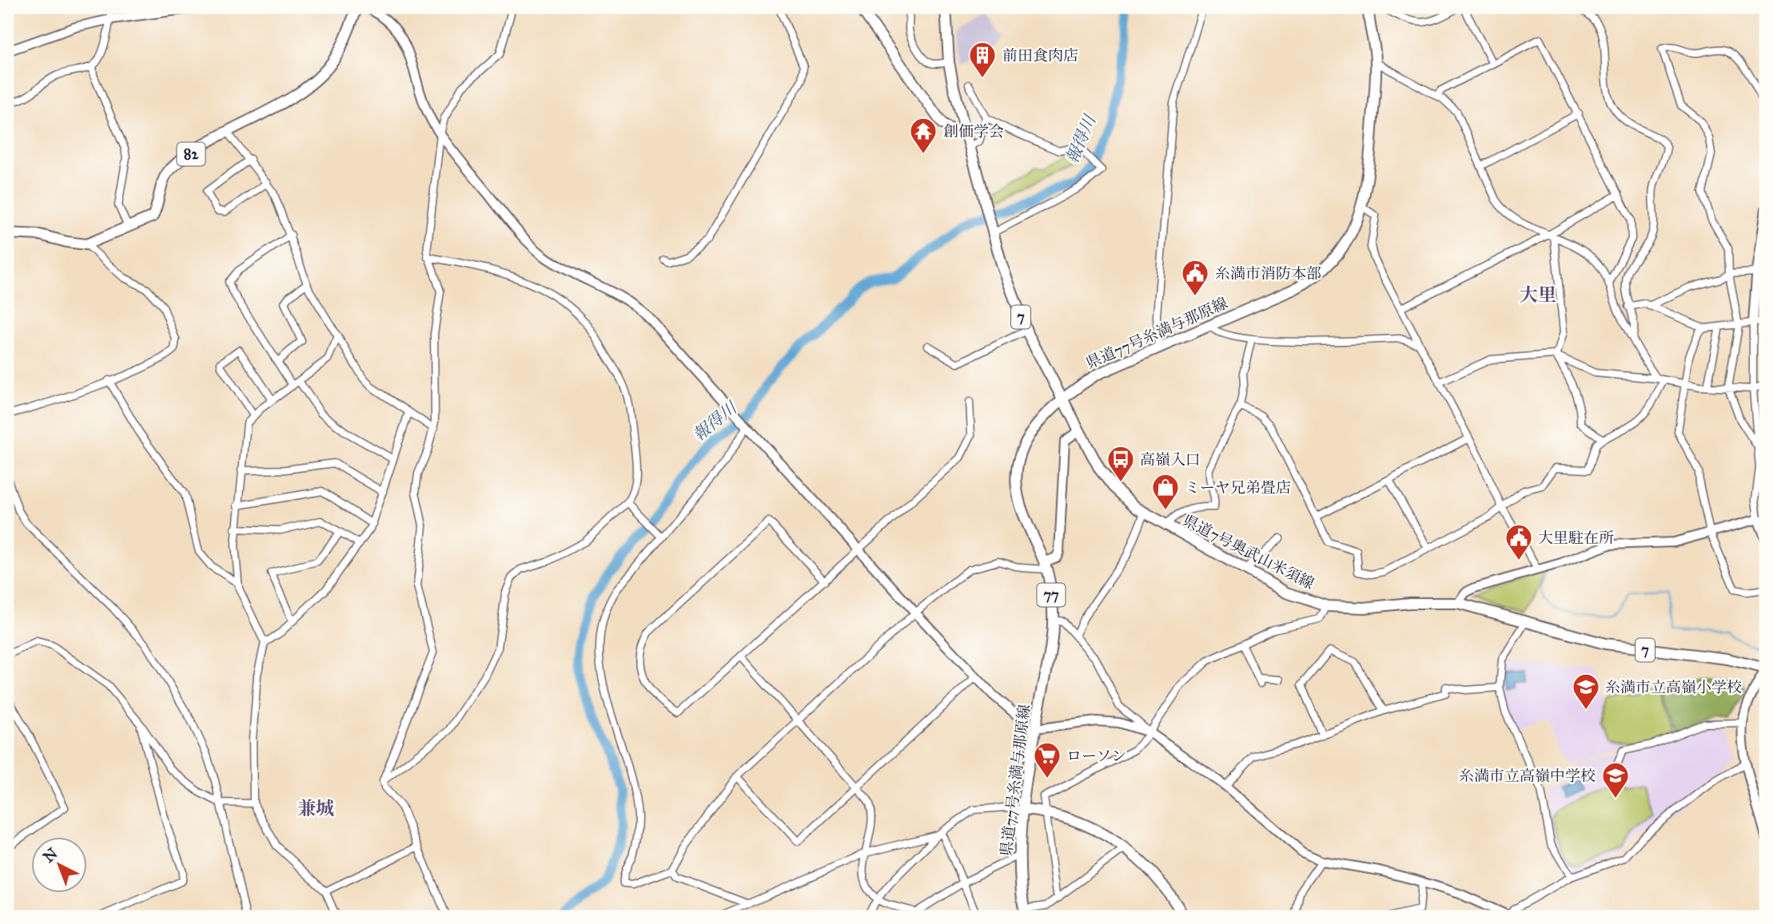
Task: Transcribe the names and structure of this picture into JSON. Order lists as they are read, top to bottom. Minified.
{"streets":{"main road":["82","7","県道77号糸満与那原線","県道7号奥武山米須線","77"]},"crossings":[["県道77号糸満与那原線","県道7号奥武山米須線"]],"districts":["大里","兼城"],"water":["報得川"],"places":{"building":["前田食肉店"],"temple":["創価学会"],"public building":["糸満市消防本部","大里駐在所"],"bus stop":["高嶺入口"],"shop":["ミーヤ兄弟畳店"],"school or university":["糸満市立高嶺小学校","糸満市立高嶺中学校"],"supermarket":["ローソン"]},"north":"top left"}
